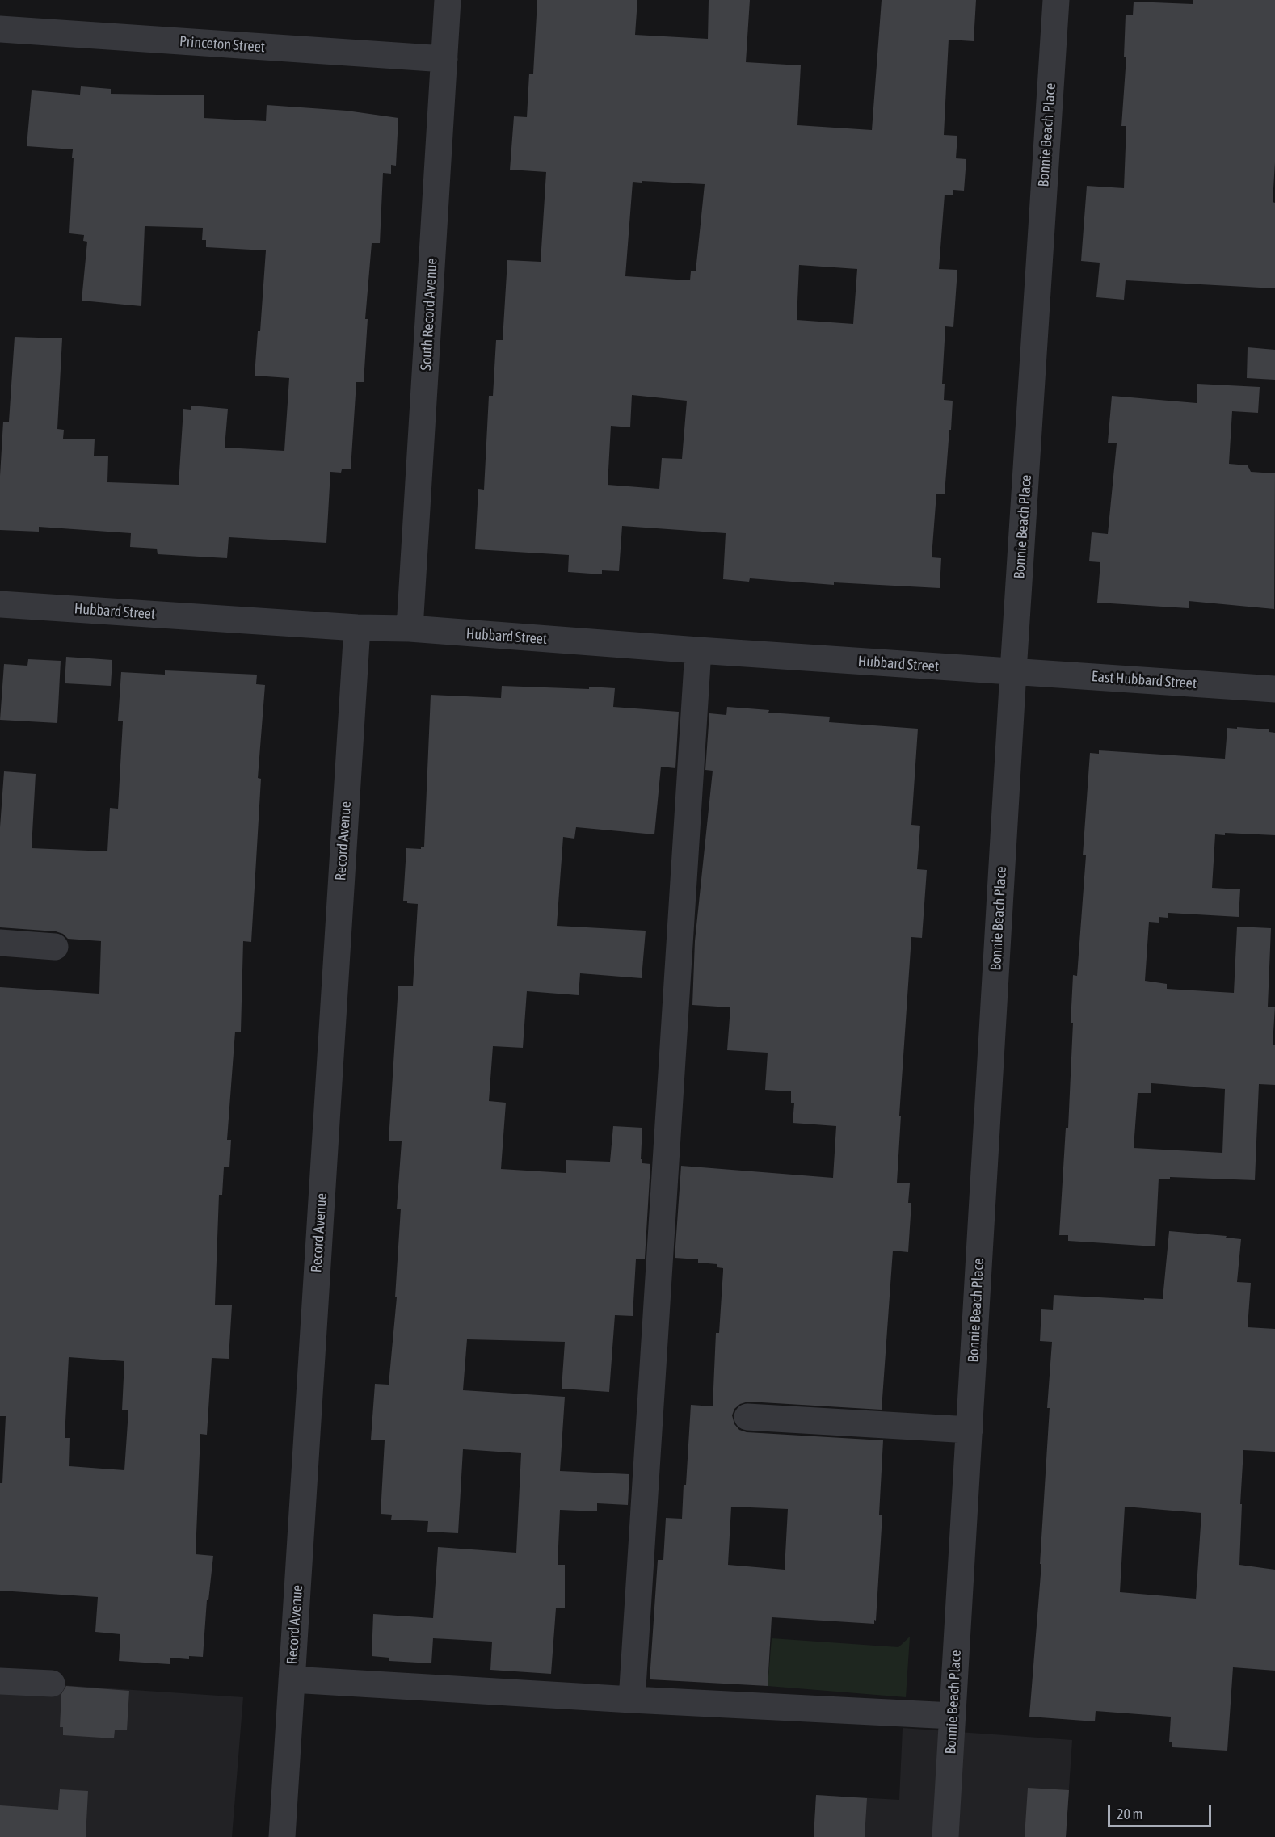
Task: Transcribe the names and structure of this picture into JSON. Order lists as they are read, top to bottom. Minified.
{"streets":{"street":["Princeton Street","Bonnie Beach Place","South Record Avenue","Hubbard Street","East Hubbard Street","Record Avenue"]},"crossings":[["Princeton Street","South Record Avenue"],["Bonnie Beach Place","Hubbard Street"],["Bonnie Beach Place","East Hubbard Street"],["South Record Avenue","Hubbard Street"],["Hubbard Street","East Hubbard Street"],["Hubbard Street","Record Avenue"]],"scale_bar":"20 m"}
